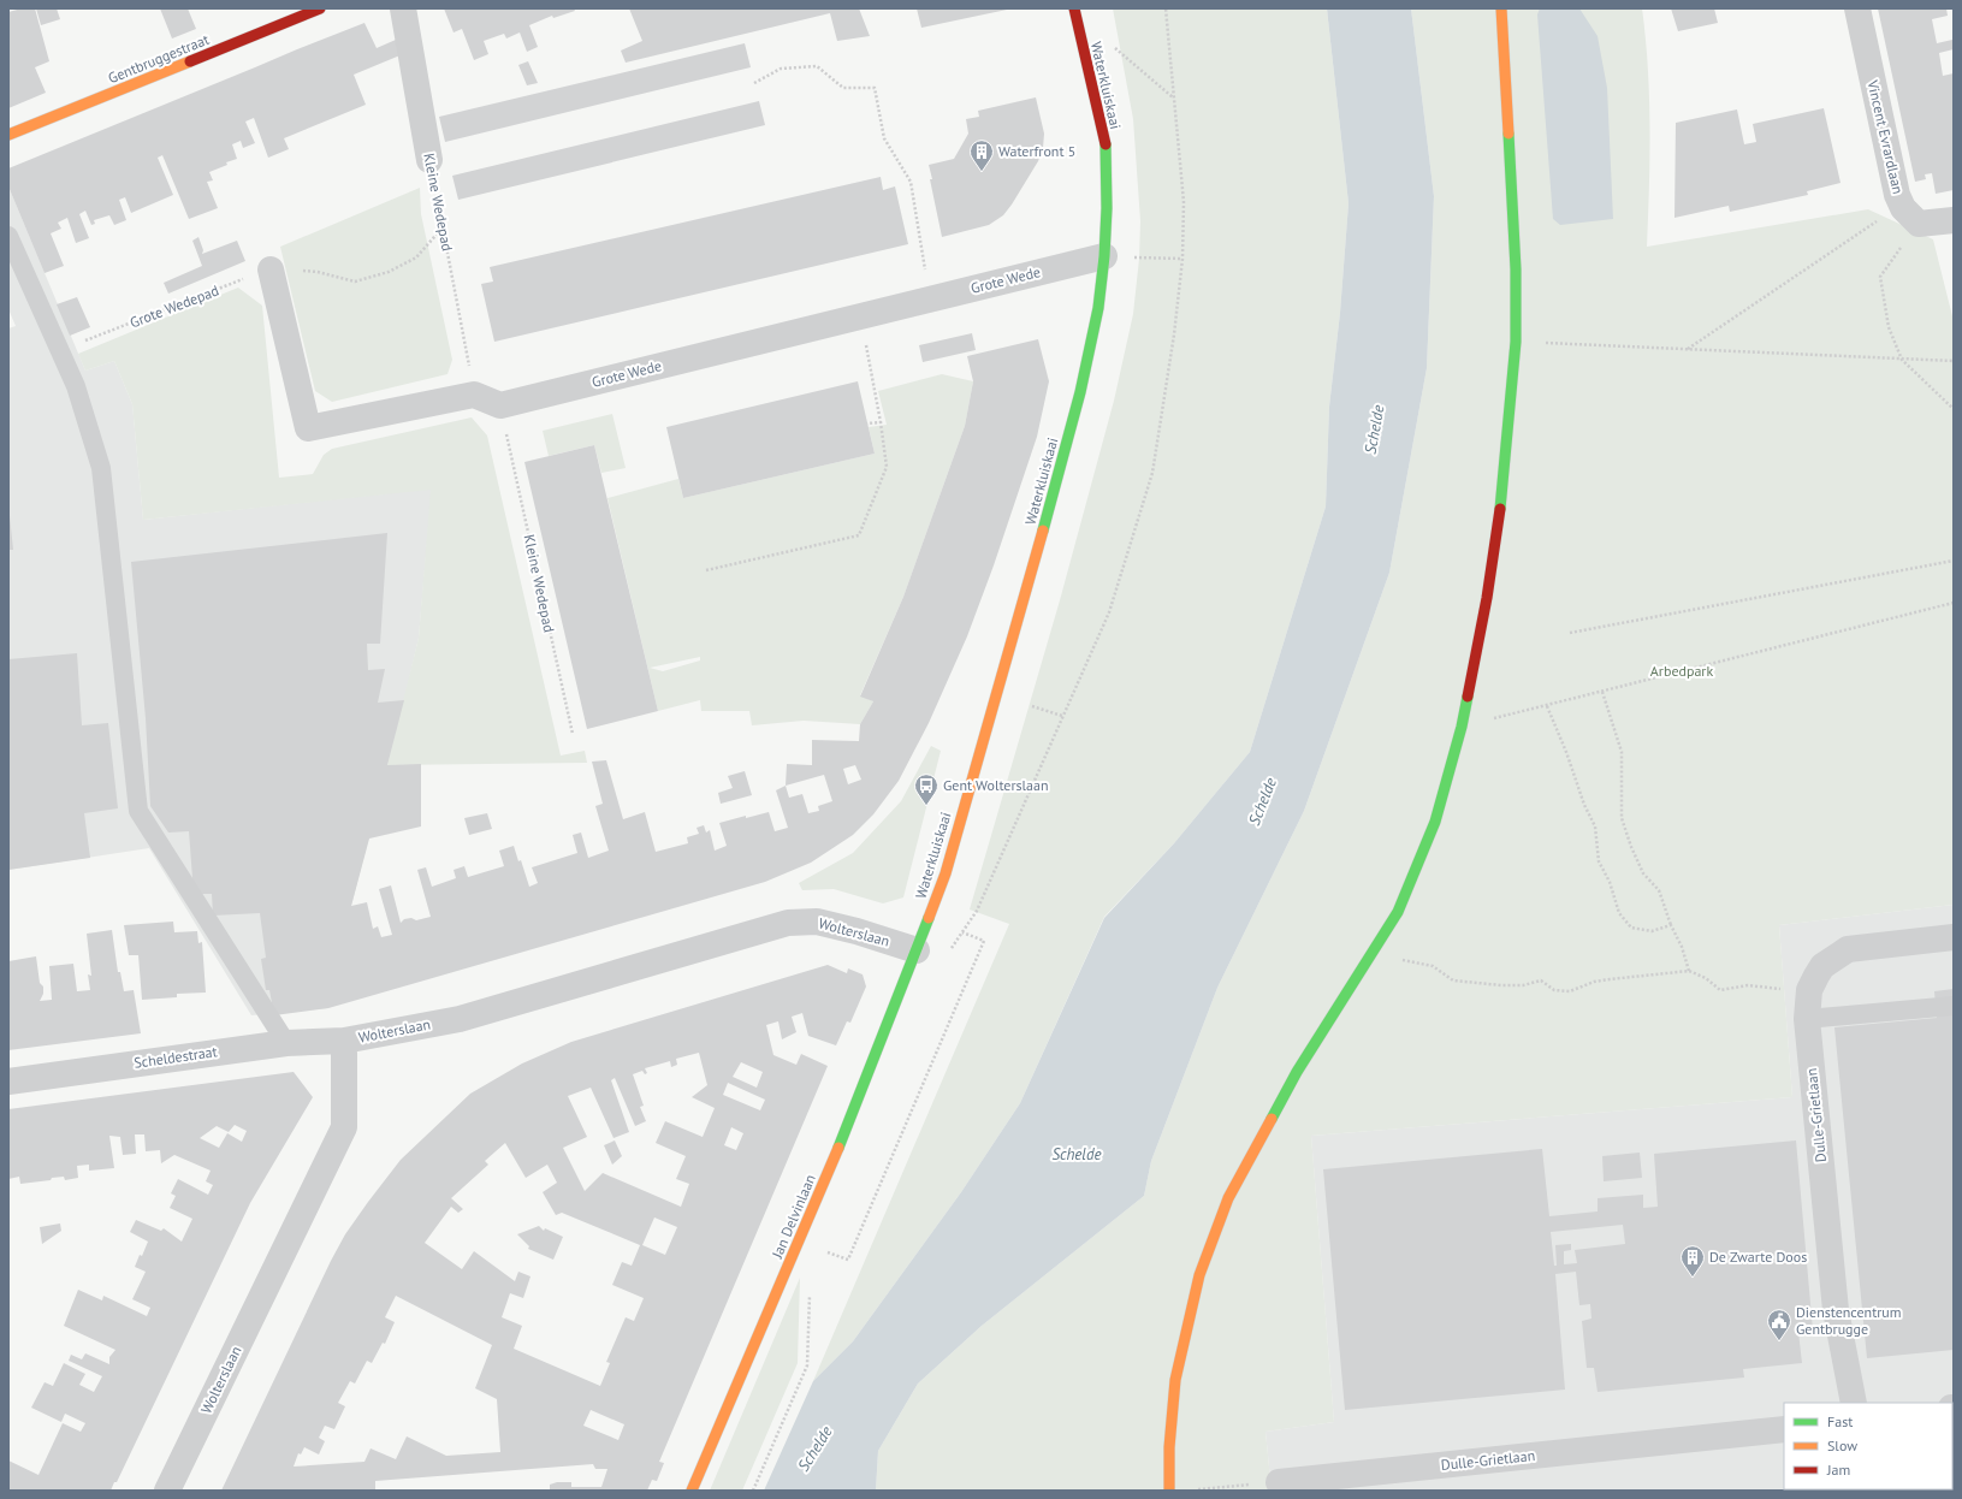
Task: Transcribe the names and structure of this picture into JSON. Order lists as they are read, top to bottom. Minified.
{"streets":{"street":["Gentbruggestraat","Waterkluiskaai","Vincent Evrardlaan","Kleine Wedepad","Grote Wede","Wolterslaan","Scheldestraat","Dulle-Grietlaan","Jan Delvinlaan"],"path":["Grote Wedepad"]},"crossings":[["Waterkluiskaai","Grote Wede"],["Waterkluiskaai","Wolterslaan"],["Waterkluiskaai","Jan Delvinlaan"],["Kleine Wedepad","Grote Wede"],["Wolterslaan","Scheldestraat"],["Wolterslaan","Jan Delvinlaan"]],"water":["Schelde"],"parks":["Arbedpark"],"places":{"building":["Waterfront 5","De Zwarte Doos"],"bus stop":["Gent Wolterslaan"],"public building":["Dienstencentrum Gentbrugge"]},"legend":["Fast","Slow","Jam"]}
